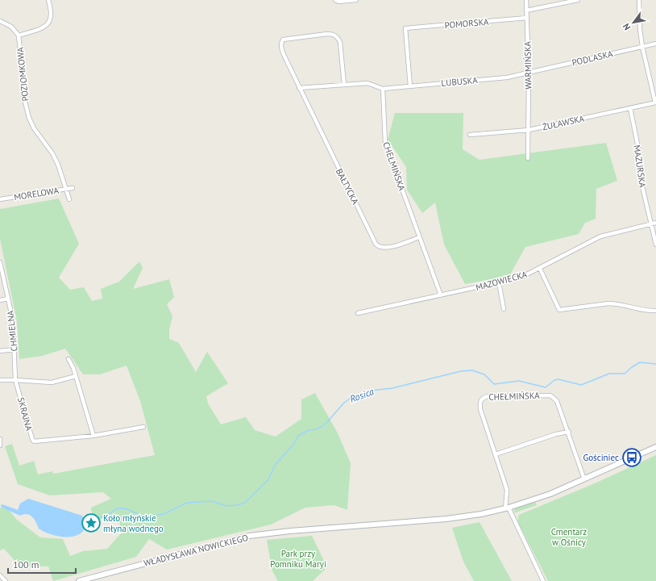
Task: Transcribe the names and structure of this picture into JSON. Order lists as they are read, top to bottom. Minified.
{"streets":{"street":["POMORSKA","PODLASKA","WARMIŃSKA","POZIOMKOWA","LUBUSKA","ŻUŁAWSKA","CHEŁMIŃSKA","MAZURSKA","BAŁTYCKA","MORELOWA","MAZOWIECKA","CHMIELNA","SKRAJNA","WŁADYSŁAWA NOWICKIEGO"]},"crossings":[["POMORSKA","WARMIŃSKA"],["POMORSKA","LUBUSKA"],["PODLASKA","WARMIŃSKA"],["PODLASKA","LUBUSKA"],["WARMIŃSKA","LUBUSKA"],["WARMIŃSKA","ŻUŁAWSKA"],["POZIOMKOWA","MORELOWA"],["LUBUSKA","CHEŁMIŃSKA"],["ŻUŁAWSKA","MAZURSKA"],["CHEŁMIŃSKA","BAŁTYCKA"],["CHEŁMIŃSKA","MAZOWIECKA"],["CHEŁMIŃSKA","WŁADYSŁAWA NOWICKIEGO"],["MAZURSKA","MAZOWIECKA"],["CHMIELNA","SKRAJNA"]],"water":["Rosica"],"parks":["Cmentarz w Ośnicy","Park przy Pomniku Maryi"],"places":{"bus stop":["Gościniec"],"place":["Koło młyńskie młyna wodnego"]},"scale_bar":"100 m","north":"bottom left"}
